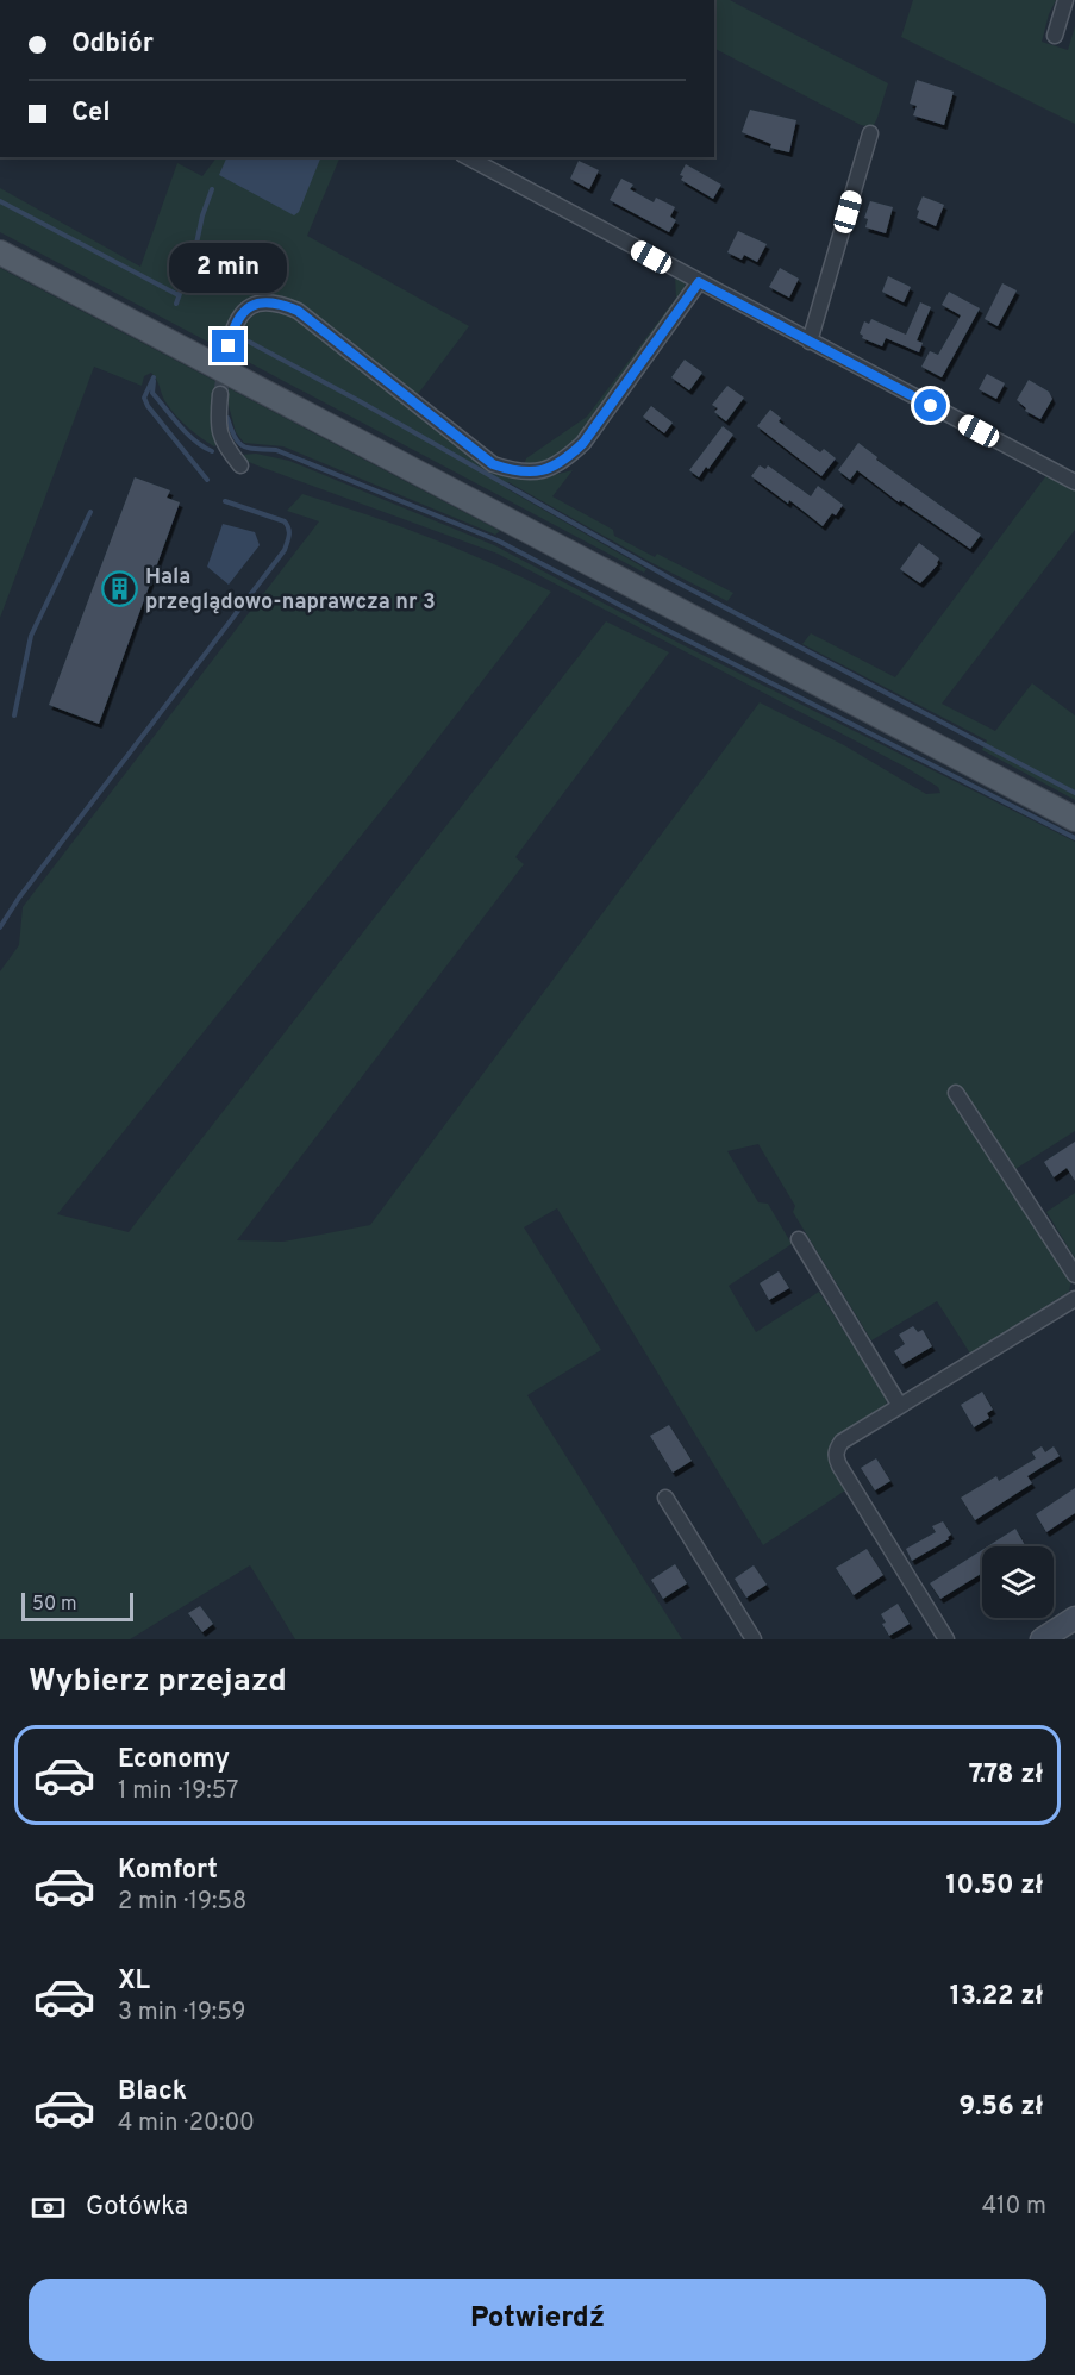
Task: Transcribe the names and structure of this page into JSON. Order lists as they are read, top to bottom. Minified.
{"places":{"building":["Hala przeglądowo-naprawcza nr 3"]},"scale_bar":"50 m","page":{"banner":["Odbiór","Cel"],"bubble":"2 min","scale":"50 m","heading":"Wybierz przejazd","list":[{"name":"Economy","note":"1 min · 19:57","value":"7.78 zł"},{"name":"Komfort","note":"2 min · 19:58","value":"10.50 zł"},{"name":"XL","note":"3 min · 19:59","value":"13.22 zł"},{"name":"Black","note":"4 min · 20:00","value":"9.56 zł"}],"pay":["Gotówka","410 m"],"buttons":"Potwierdź"}}
